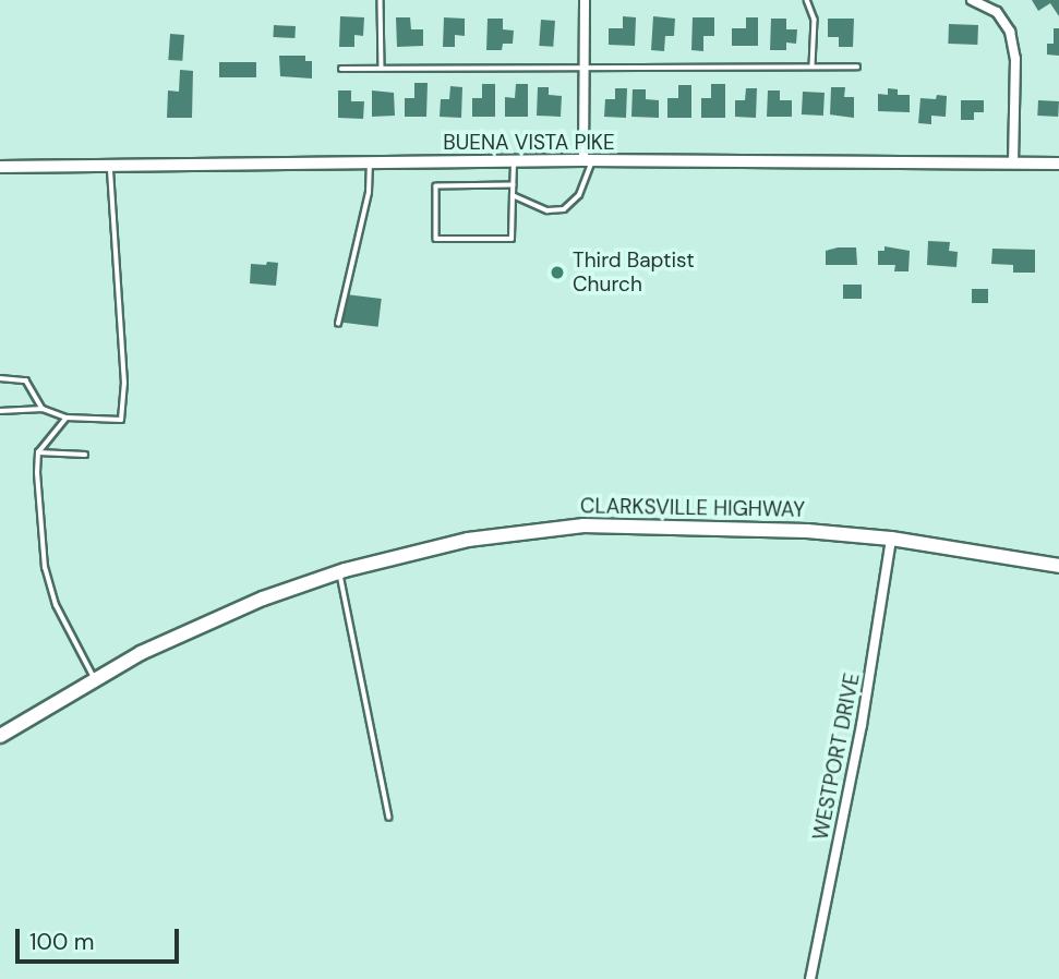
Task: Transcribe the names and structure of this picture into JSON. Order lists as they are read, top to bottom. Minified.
{"streets":{"main road":["BUENA VISTA PIKE","CLARKSVILLE HIGHWAY"],"street":["WESTPORT DRIVE"]},"crossings":[["CLARKSVILLE HIGHWAY","WESTPORT DRIVE"]],"places":["Third Baptist Church"],"scale_bar":"100 m"}
